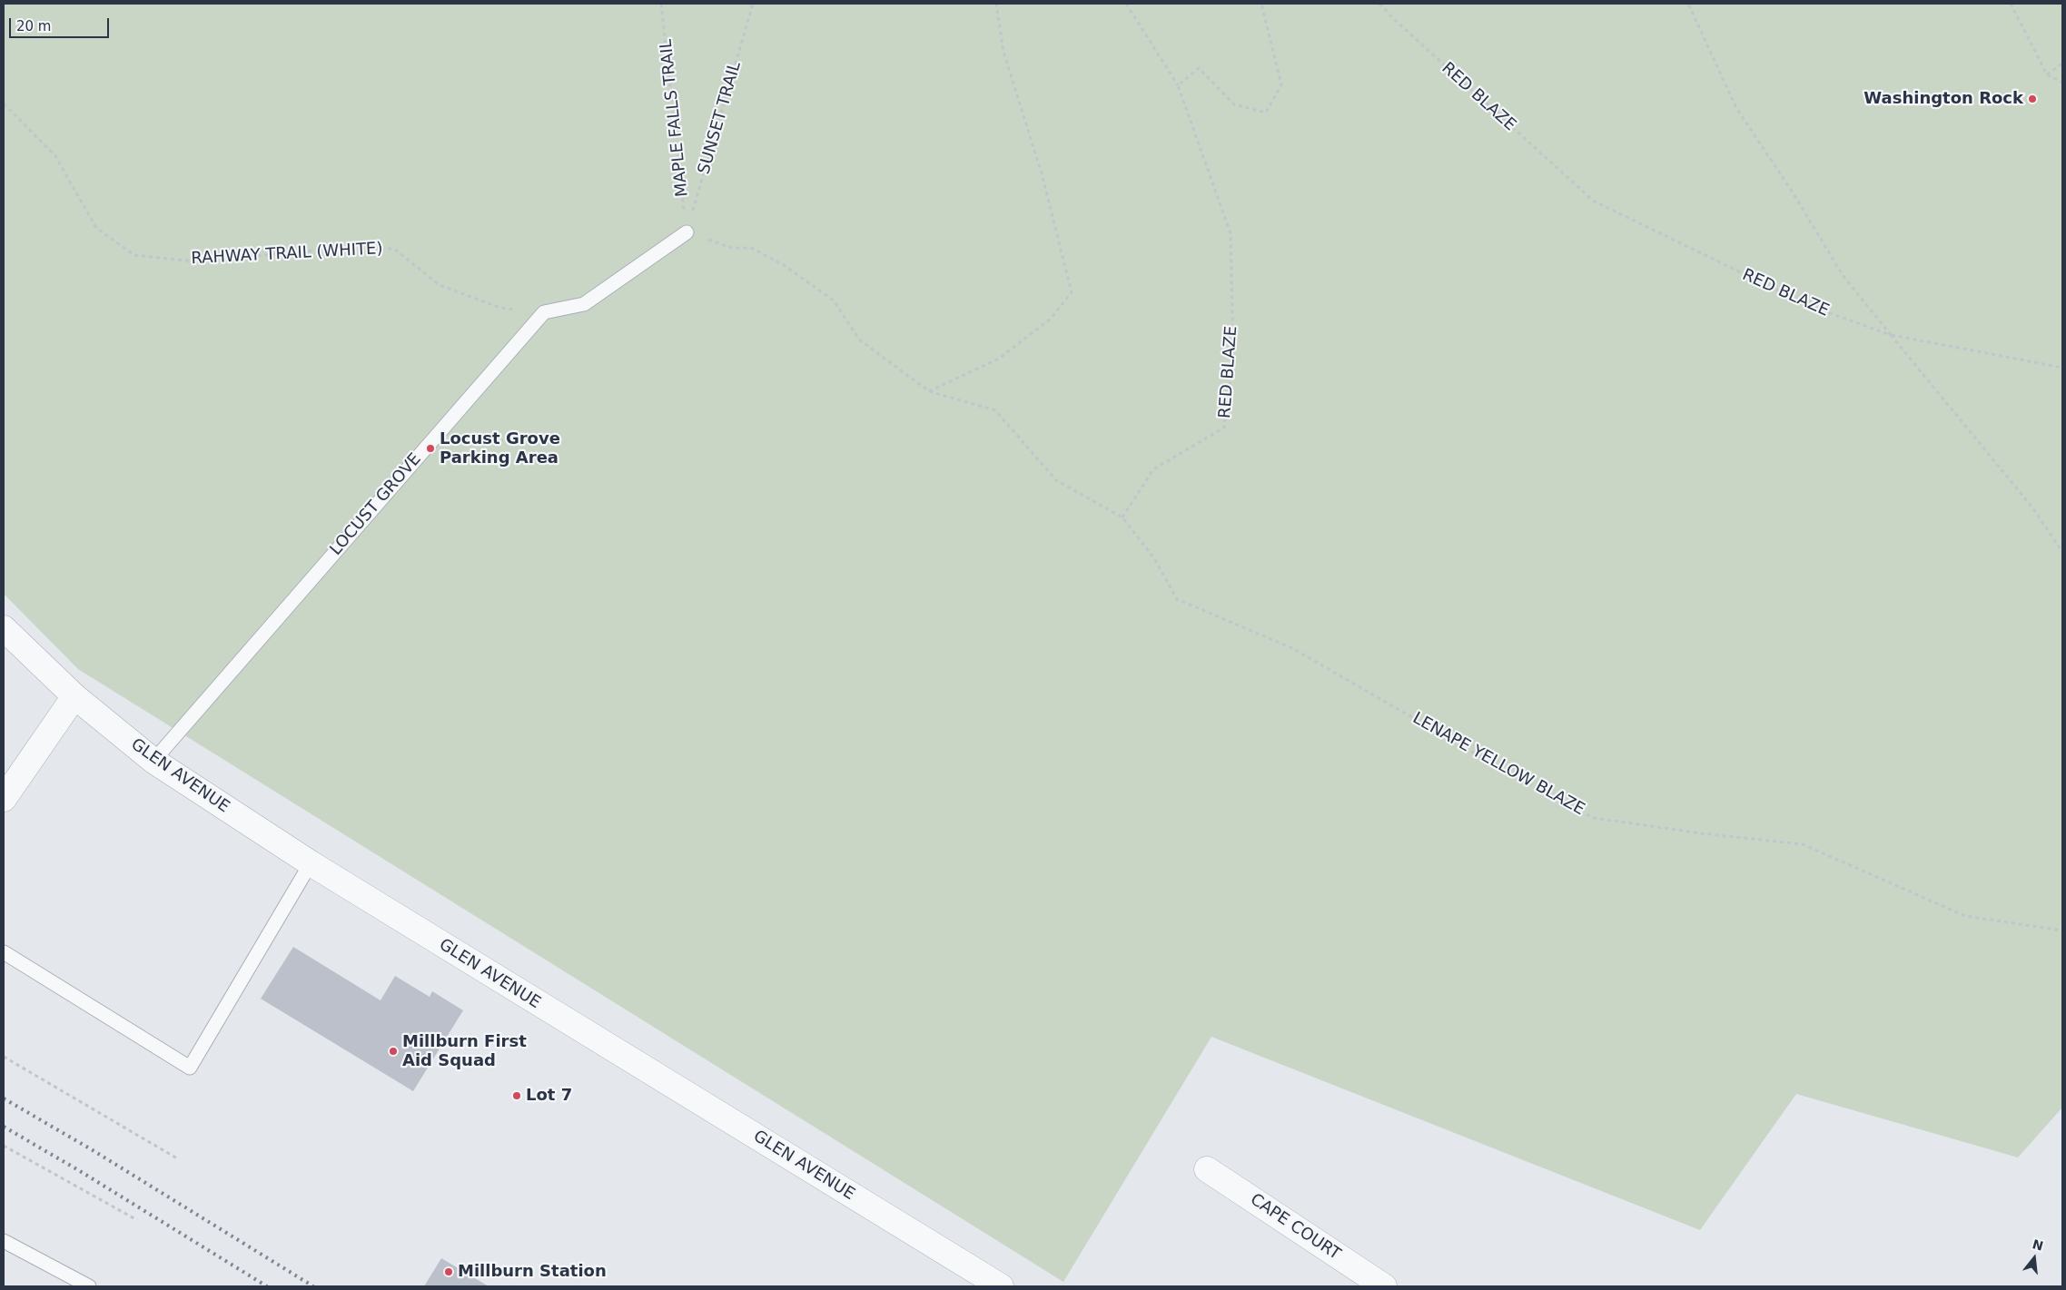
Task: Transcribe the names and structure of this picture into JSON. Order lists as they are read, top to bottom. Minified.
{"streets":{"street":["GLEN AVENUE","CAPE COURT"],"lane":["LOCUST GROVE"],"path":["RED BLAZE","MAPLE FALLS TRAIL","SUNSET TRAIL","RAHWAY TRAIL (WHITE)","LENAPE YELLOW BLAZE"]},"crossings":[["RED BLAZE","LENAPE YELLOW BLAZE"],["MAPLE FALLS TRAIL","SUNSET TRAIL"],["RAHWAY TRAIL (WHITE)","LOCUST GROVE"],["LOCUST GROVE","GLEN AVENUE"]],"places":["Washington Rock","Locust Grove Parking Area","Millburn First Aid Squad","Lot 7","Millburn Station"],"scale_bar":"20 m","north":"top"}
